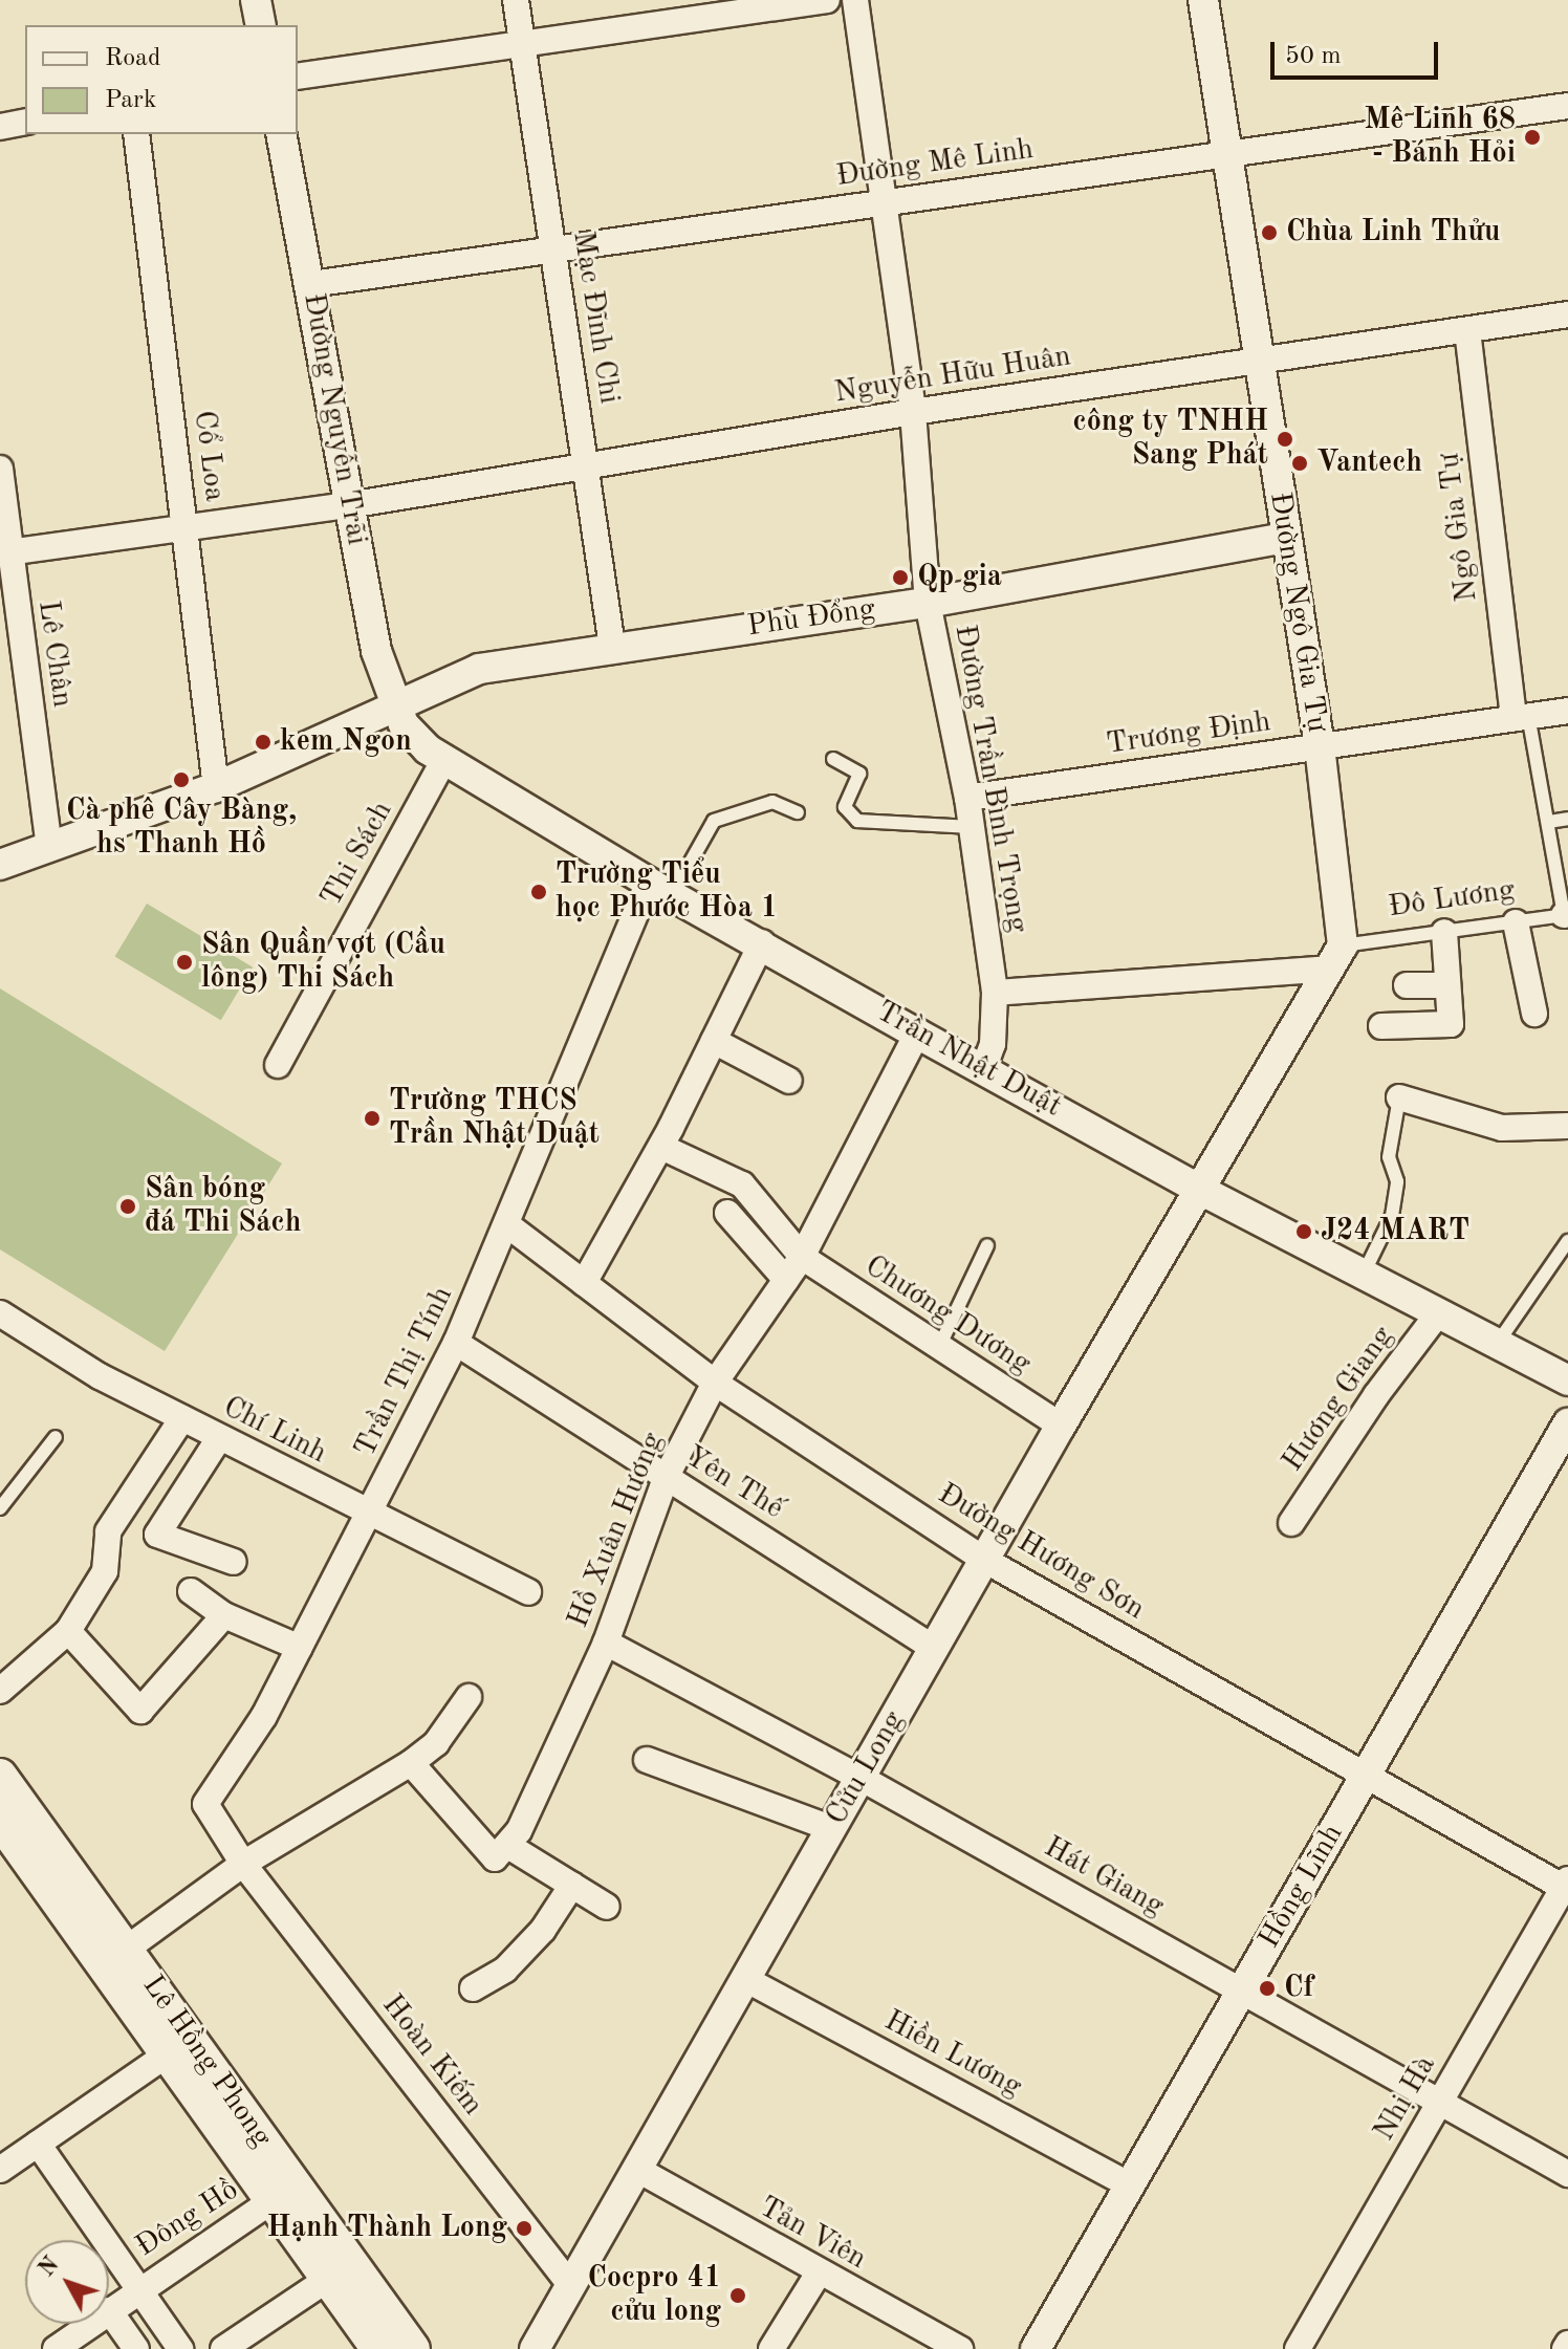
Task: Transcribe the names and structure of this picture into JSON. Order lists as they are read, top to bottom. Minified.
{"streets":{"main road":["Lê Hồng Phong"],"street":["Đường Mê Linh","Mạc Đĩnh Chi","Nguyễn Hữu Huân","Đường Nguyễn Trãi","Cổ Loa","Ngô Gia Tự","Đường Ngô Gia Tự","Phù Đổng","Lê Chân","Trương Định","Đường Trần Bình Trọng","Thi Sách","Trần Nhật Duật","Chương Dương","Trần Thị Tính","Hương Giang","Chí Linh","Yên Thế","Hồ Xuân Hương","Đường Hương Sơn","Cửu Long","Hát Giang","Hồng Lĩnh","Hiền Lương","Hoàn Kiếm","Nhị Hà","Đông Hồ","Tản Viên"],"lane":["Đô Lương"]},"crossings":[["Đường Mê Linh","Mạc Đĩnh Chi"],["Đường Mê Linh","Đường Nguyễn Trãi"],["Đường Mê Linh","Đường Ngô Gia Tự"],["Đường Mê Linh","Đường Trần Bình Trọng"],["Mạc Đĩnh Chi","Nguyễn Hữu Huân"],["Mạc Đĩnh Chi","Phù Đổng"],["Nguyễn Hữu Huân","Đường Nguyễn Trãi"],["Nguyễn Hữu Huân","Cổ Loa"],["Nguyễn Hữu Huân","Ngô Gia Tự"],["Nguyễn Hữu Huân","Đường Ngô Gia Tự"],["Nguyễn Hữu Huân","Lê Chân"],["Nguyễn Hữu Huân","Đường Trần Bình Trọng"],["Đường Nguyễn Trãi","Phù Đổng"],["Đường Nguyễn Trãi","Trần Nhật Duật"],["Cổ Loa","Phù Đổng"],["Ngô Gia Tự","Trương Định"],["Đường Ngô Gia Tự","Phù Đổng"],["Đường Ngô Gia Tự","Trương Định"],["Đường Ngô Gia Tự","Đô Lương"],["Phù Đổng","Lê Chân"],["Phù Đổng","Đường Trần Bình Trọng"],["Phù Đổng","Trần Nhật Duật"],["Trương Định","Đường Trần Bình Trọng"],["Đường Trần Bình Trọng","Trần Nhật Duật"],["Thi Sách","Trần Nhật Duật"],["Trần Nhật Duật","Trần Thị Tính"],["Trần Nhật Duật","Hương Giang"],["Trần Nhật Duật","Hồ Xuân Hương"],["Trần Nhật Duật","Cửu Long"],["Chương Dương","Hồ Xuân Hương"],["Chương Dương","Cửu Long"],["Trần Thị Tính","Chí Linh"],["Trần Thị Tính","Yên Thế"],["Trần Thị Tính","Đường Hương Sơn"],["Trần Thị Tính","Hoàn Kiếm"],["Yên Thế","Hồ Xuân Hương"],["Yên Thế","Cửu Long"],["Hồ Xuân Hương","Đường Hương Sơn"],["Hồ Xuân Hương","Hát Giang"],["Đường Hương Sơn","Cửu Long"],["Đường Hương Sơn","Hồng Lĩnh"],["Đường Hương Sơn","Nhị Hà"],["Cửu Long","Hát Giang"],["Cửu Long","Hiền Lương"],["Cửu Long","Hoàn Kiếm"],["Cửu Long","Tản Viên"],["Hát Giang","Hồng Lĩnh"],["Hát Giang","Nhị Hà"],["Hồng Lĩnh","Hiền Lương"],["Lê Hồng Phong","Đông Hồ"]],"places":["Mê Linh 68 - Bánh Hỏi","Chùa Linh Thửu","công ty TNHH Sang Phát","Vantech","Qp gia","kem Ngon","Cà phê Cây Bàng, hs Thanh Hồ","Trường Tiểu học Phước Hòa 1","Sân Quần vợt (Cầu lông) Thi Sách","Trường THCS Trần Nhật Duật","Sân bóng đá Thi Sách","J24 MART","Cf","Hạnh Thành Long","Cocpro 41 cửu long"],"legend":["Road","Park"],"scale_bar":"50 m","north":"top left"}
